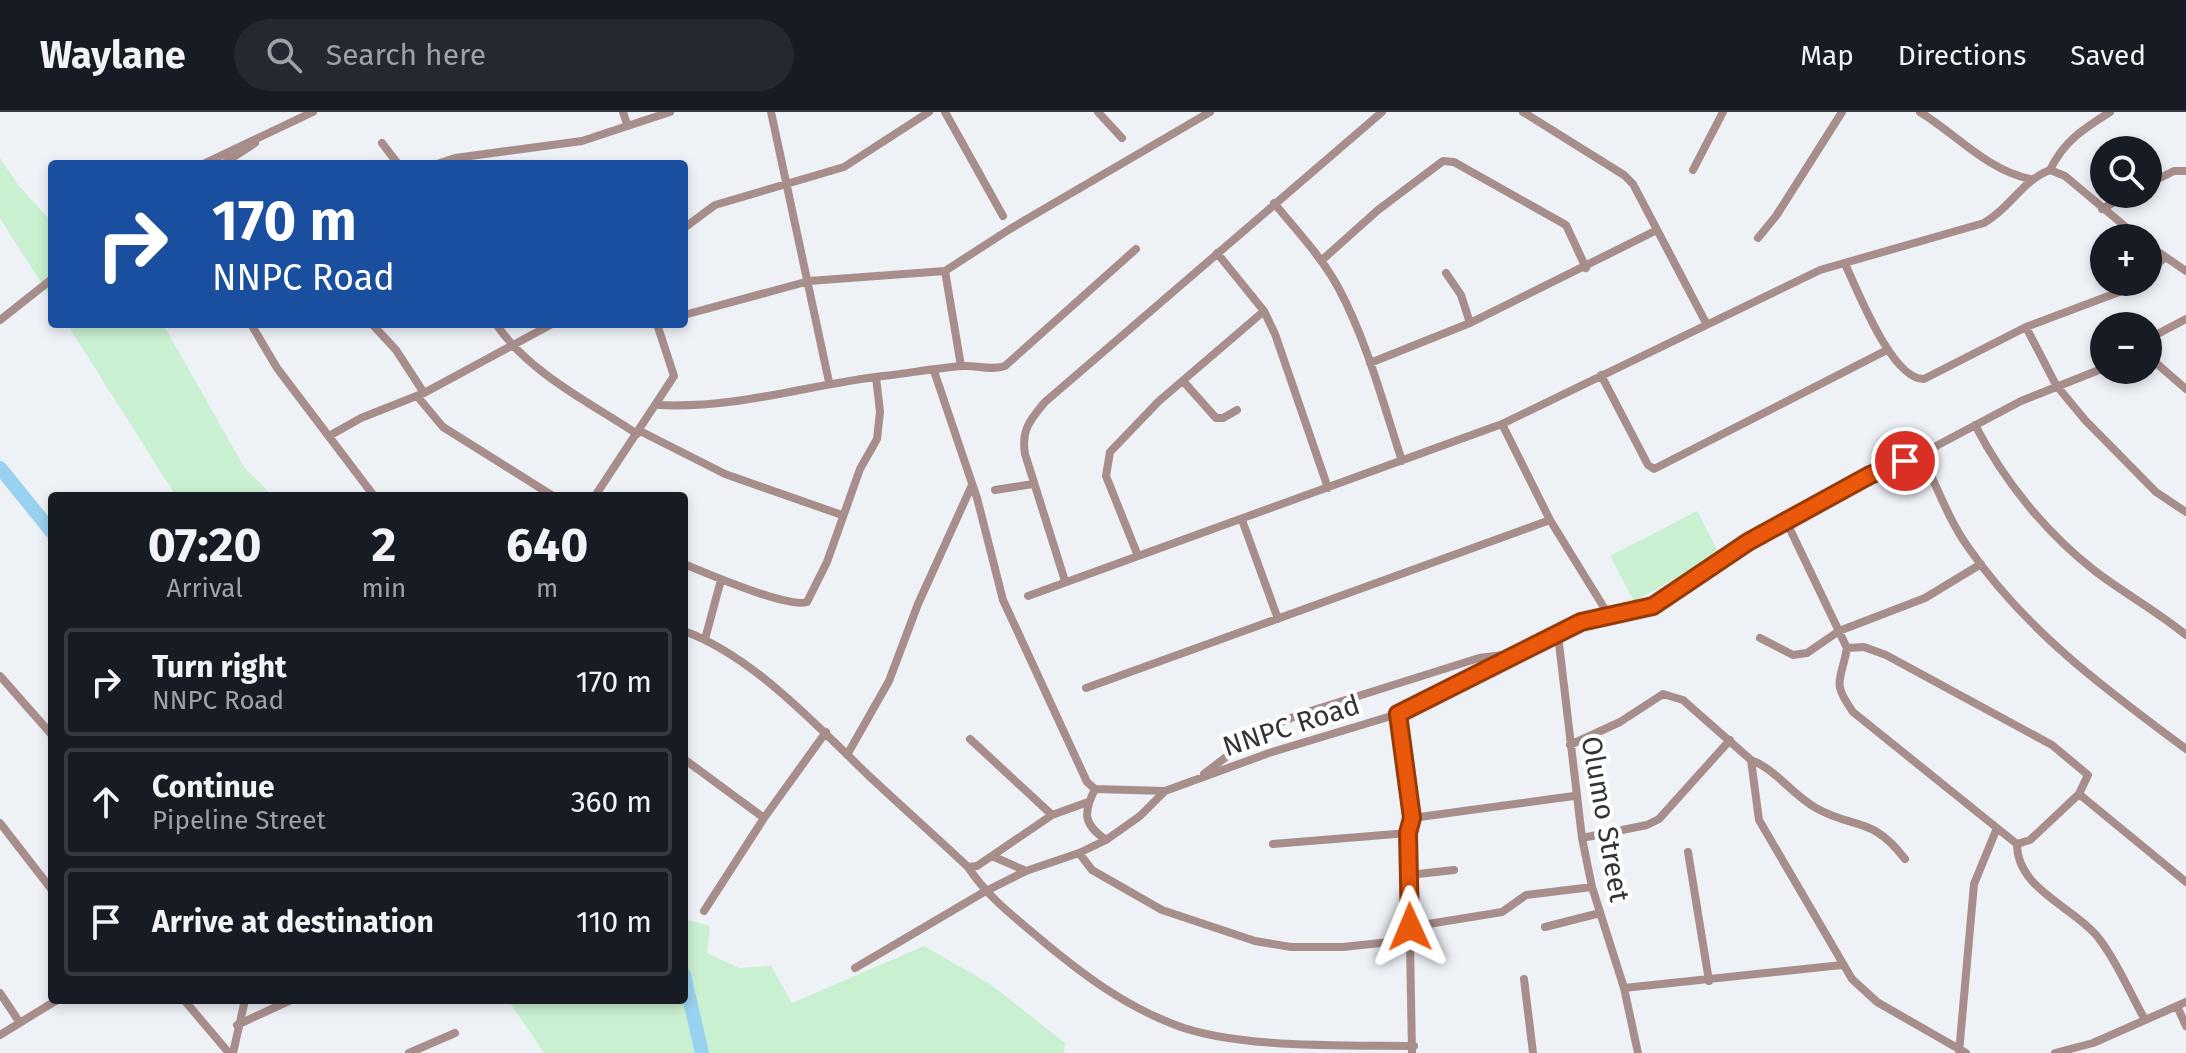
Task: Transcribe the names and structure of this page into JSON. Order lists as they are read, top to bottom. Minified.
{"streets":{"street":["NNPC Road","Olumo Street"]},"crossings":[["NNPC Road","Olumo Street"]],"page":{"header":"Waylane","search":"Search here","nav":["Map","Directions","Saved"],"map_buttons":["+","−"],"turn":["170 m","NNPC Road"],"eta":["07:20","Arrival","2","min","640","m"],"list":[{"name":"Turn right","note":"NNPC Road","value":"170 m"},{"name":"Continue","note":"Pipeline Street","value":"360 m"},{"name":"Arrive at destination","value":"110 m"}]}}
